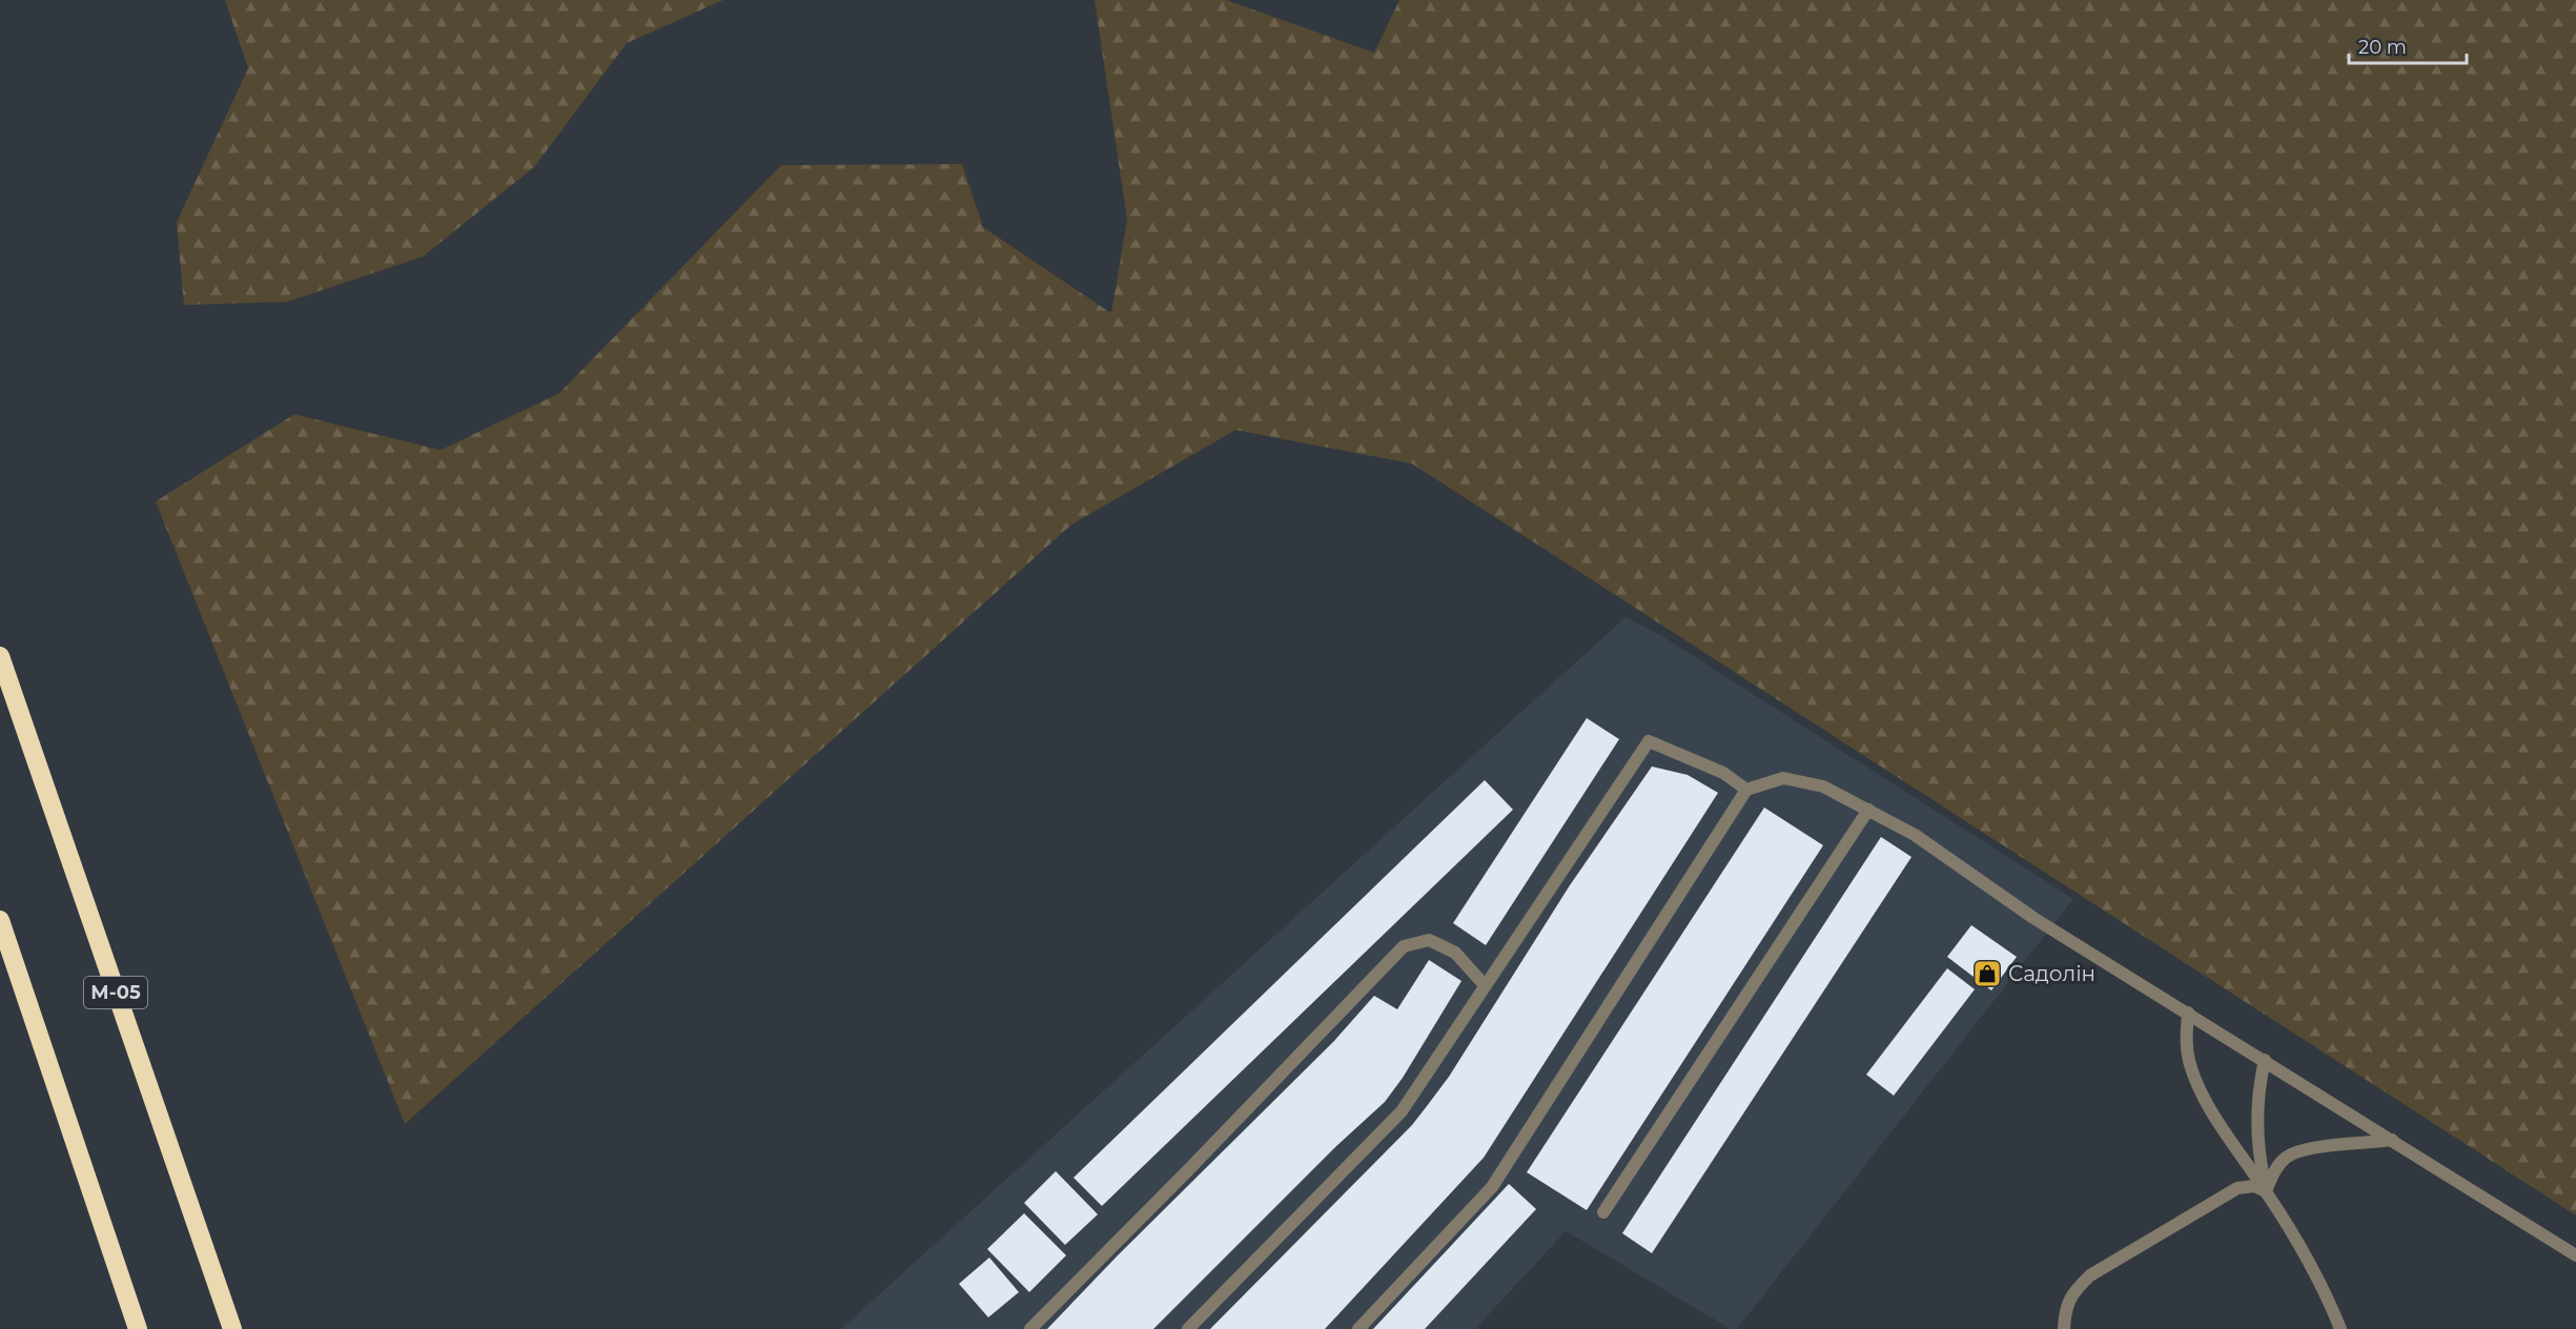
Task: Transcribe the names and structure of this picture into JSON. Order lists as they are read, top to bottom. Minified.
{"streets":{"highway":["М-05"]},"places":{"shop":["Садолін"]},"scale_bar":"20 m"}
